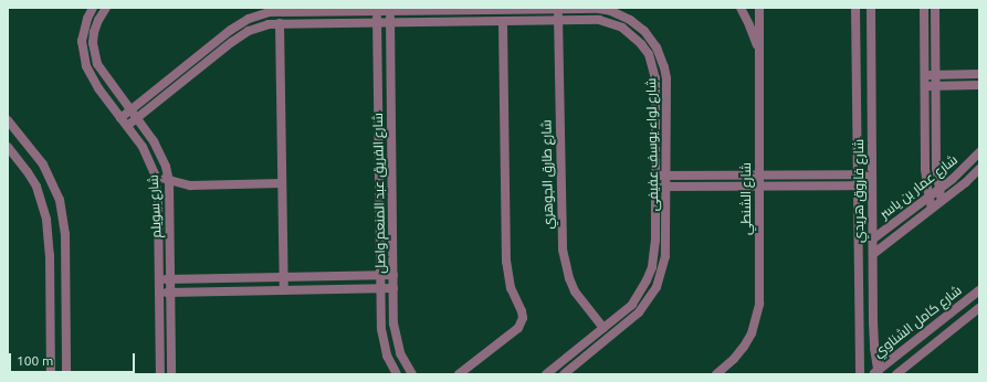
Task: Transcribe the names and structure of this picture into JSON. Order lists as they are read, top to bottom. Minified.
{"streets":{"street":["شارع لواء يوسف عفيفى","شارع طارق الجوهري","شارع عمار بن ياسر","شارع فاروق هريدي","شارع الفريق عبد المنعم واصل","شارع الشنطي","شارع سويلم","شارع كامل الشناوي"]},"crossings":[["شارع لواء يوسف عفيفى","شارع طارق الجوهري"],["شارع لواء يوسف عفيفى","شارع الفريق عبد المنعم واصل"],["شارع لواء يوسف عفيفى","شارع سويلم"],["شارع عمار بن ياسر","شارع فاروق هريدي"],["شارع فاروق هريدي","شارع كامل الشناوي"]],"scale_bar":"100 m"}
